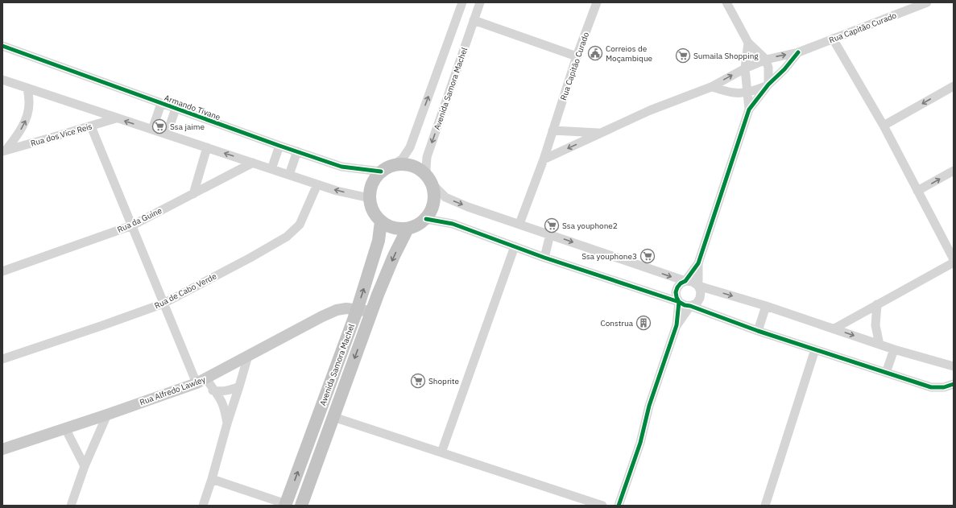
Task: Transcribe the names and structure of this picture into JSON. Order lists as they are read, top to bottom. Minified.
{"streets":{"highway":["Avenida Samora Machel"],"main road":["Rua Alfredo Lawley"],"street":["Rua Capitão Curado","Armando Tivane","Rua dos Vice Reis","Rua da Guine","Rua de Cabo Verde"]},"crossings":[["Avenida Samora Machel","Armando Tivane"],["Avenida Samora Machel","Rua Alfredo Lawley"]],"places":{"public building":["Correios de Moçambique"],"supermarket":["Sumaila Shopping","Ssa jaime","Ssa youphone2","Ssa youphone3","Shoprite"],"building":["Construa"]}}
